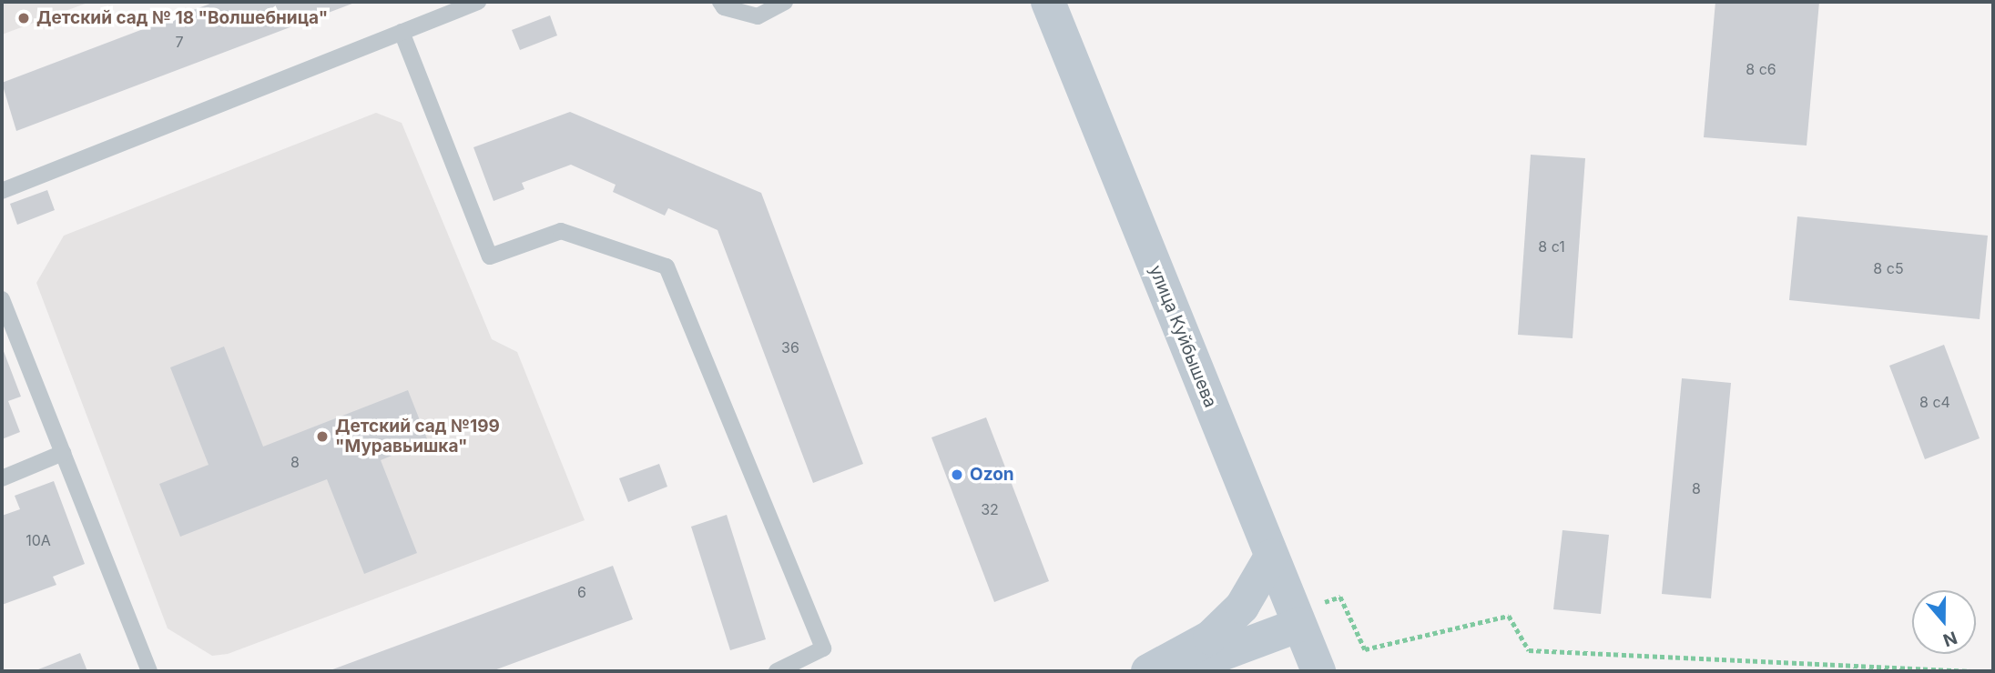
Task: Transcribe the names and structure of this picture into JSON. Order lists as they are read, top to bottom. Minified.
{"streets":{"main road":["улица Куйбышева"]},"places":["Детский сад № 18 \"Волшебница\"","Детский сад №199 \"Муравьишка\"","Ozon"],"house_numbers":["7","8 с6","8 с1","8 с5","36","8 с4","8","8","32","10А","6"],"north":"bottom"}
